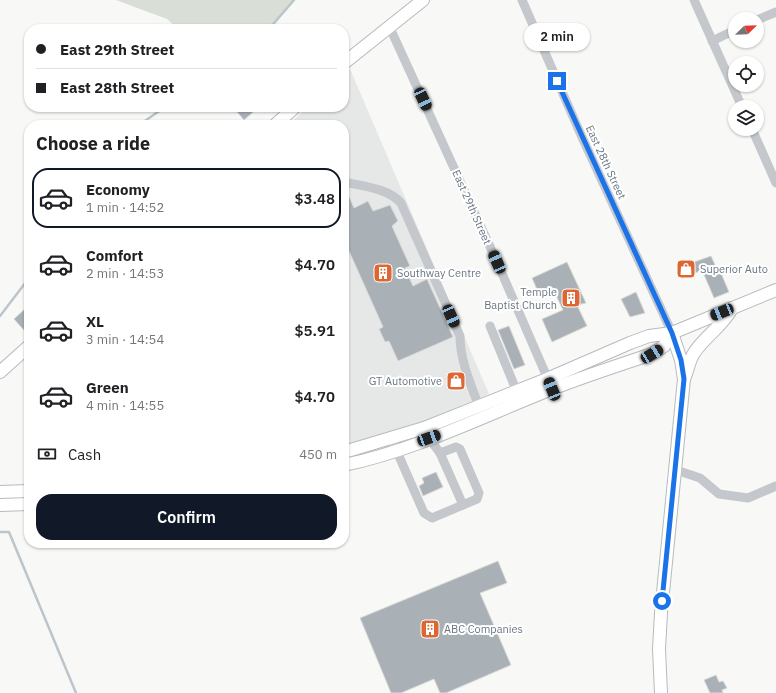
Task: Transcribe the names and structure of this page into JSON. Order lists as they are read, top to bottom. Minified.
{"streets":{"street":["East 28th Street","East 29th Street"]},"places":{"shop":["Superior Auto","GT Automotive"],"building":["Southway Centre","Temple Baptist Church","ABC Companies"]},"north":"top right","page":{"bubble":"2 min","banner":["East 29th Street","East 28th Street"],"heading":"Choose a ride","list":[{"name":"Economy","note":"1 min · 14:52","value":"$3.48"},{"name":"Comfort","note":"2 min · 14:53","value":"$4.70"},{"name":"XL","note":"3 min · 14:54","value":"$5.91"},{"name":"Green","note":"4 min · 14:55","value":"$4.70"}],"pay":["Cash","450 m"],"buttons":"Confirm"}}
